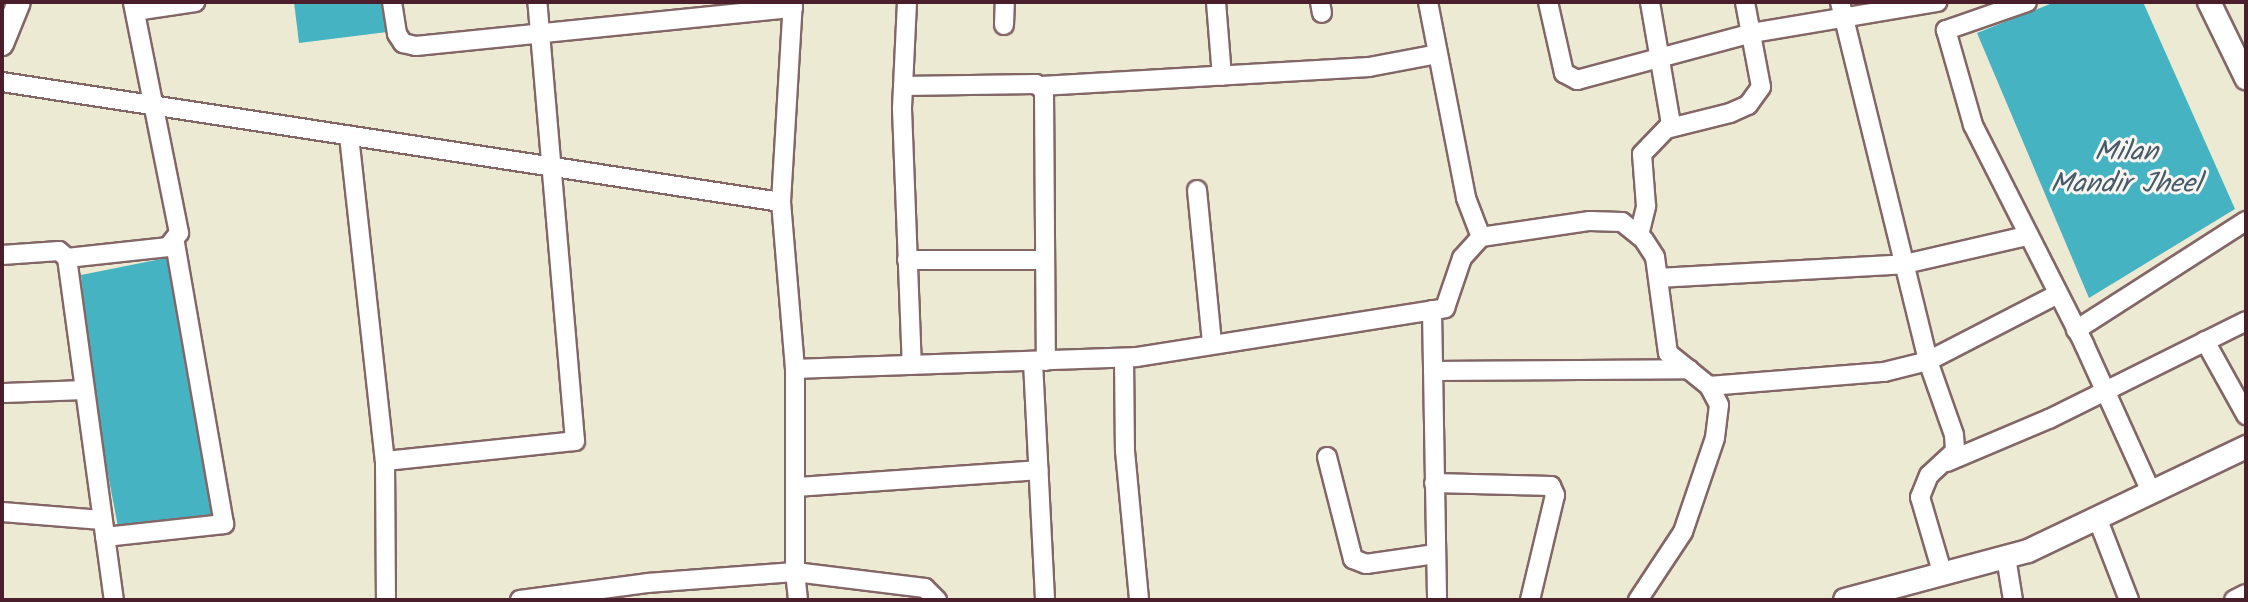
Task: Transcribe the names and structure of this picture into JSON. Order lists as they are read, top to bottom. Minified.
{"water":["Milan Mandir Jheel"]}
